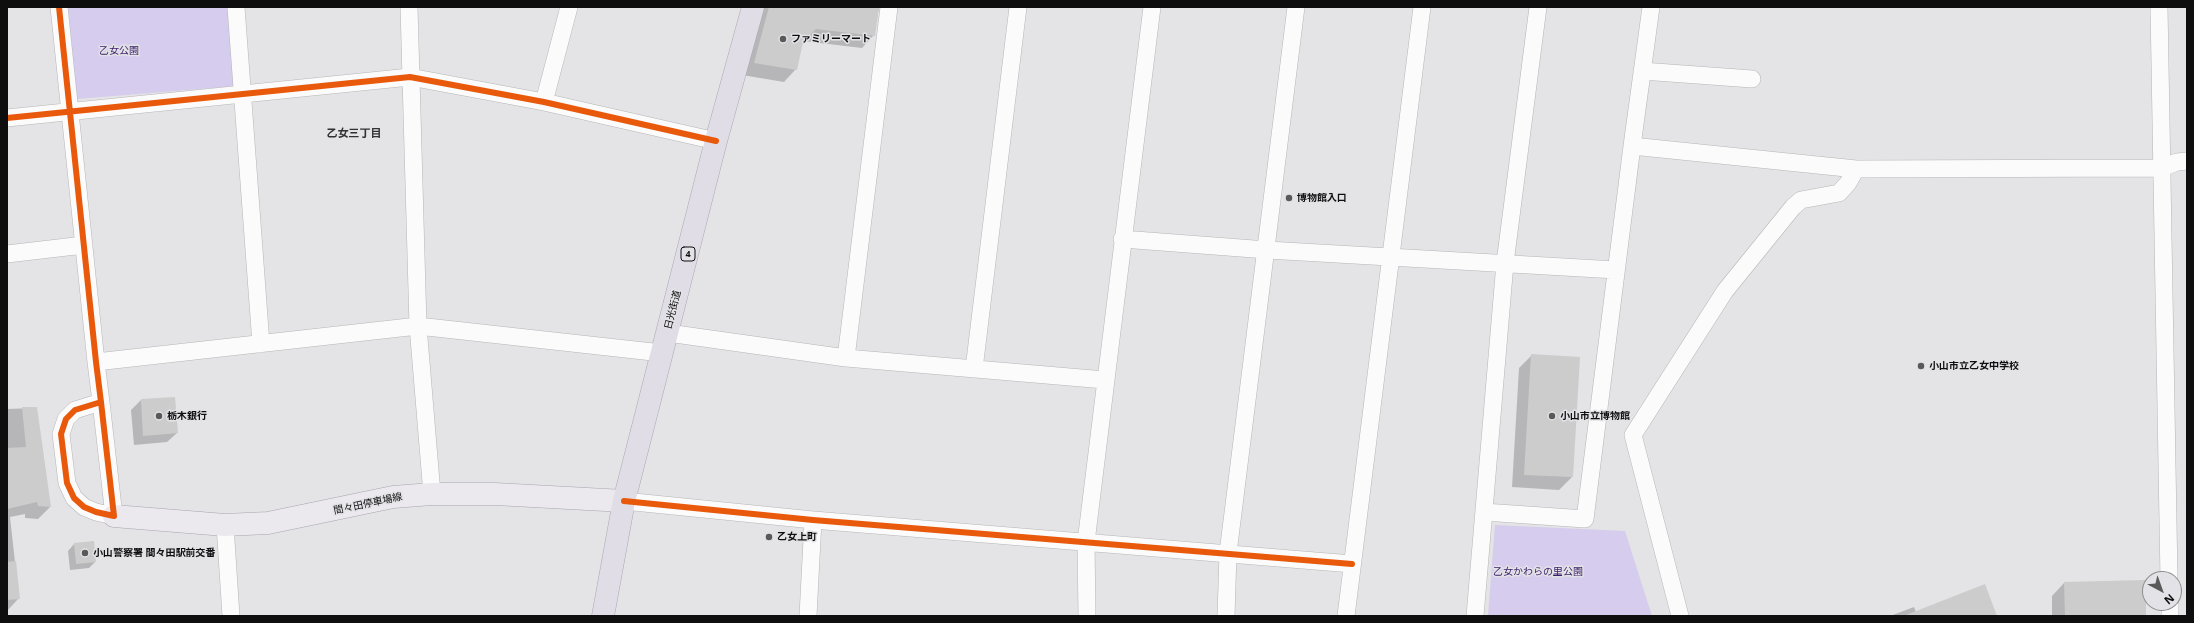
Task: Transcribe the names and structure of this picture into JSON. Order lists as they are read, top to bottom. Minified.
{"streets":{"highway":["4","日光街道"],"main road":["間々田停車場線"]},"crossings":[["日光街道","間々田停車場線"]],"districts":["乙女三丁目"],"parks":["乙女公園","乙女かわらの里公園"],"places":["ファミリーマート","博物館入口","小山市立乙女中学校","栃木銀行","小山市立博物館","乙女上町","小山警察署 間々田駅前交番"],"north":"bottom right"}
